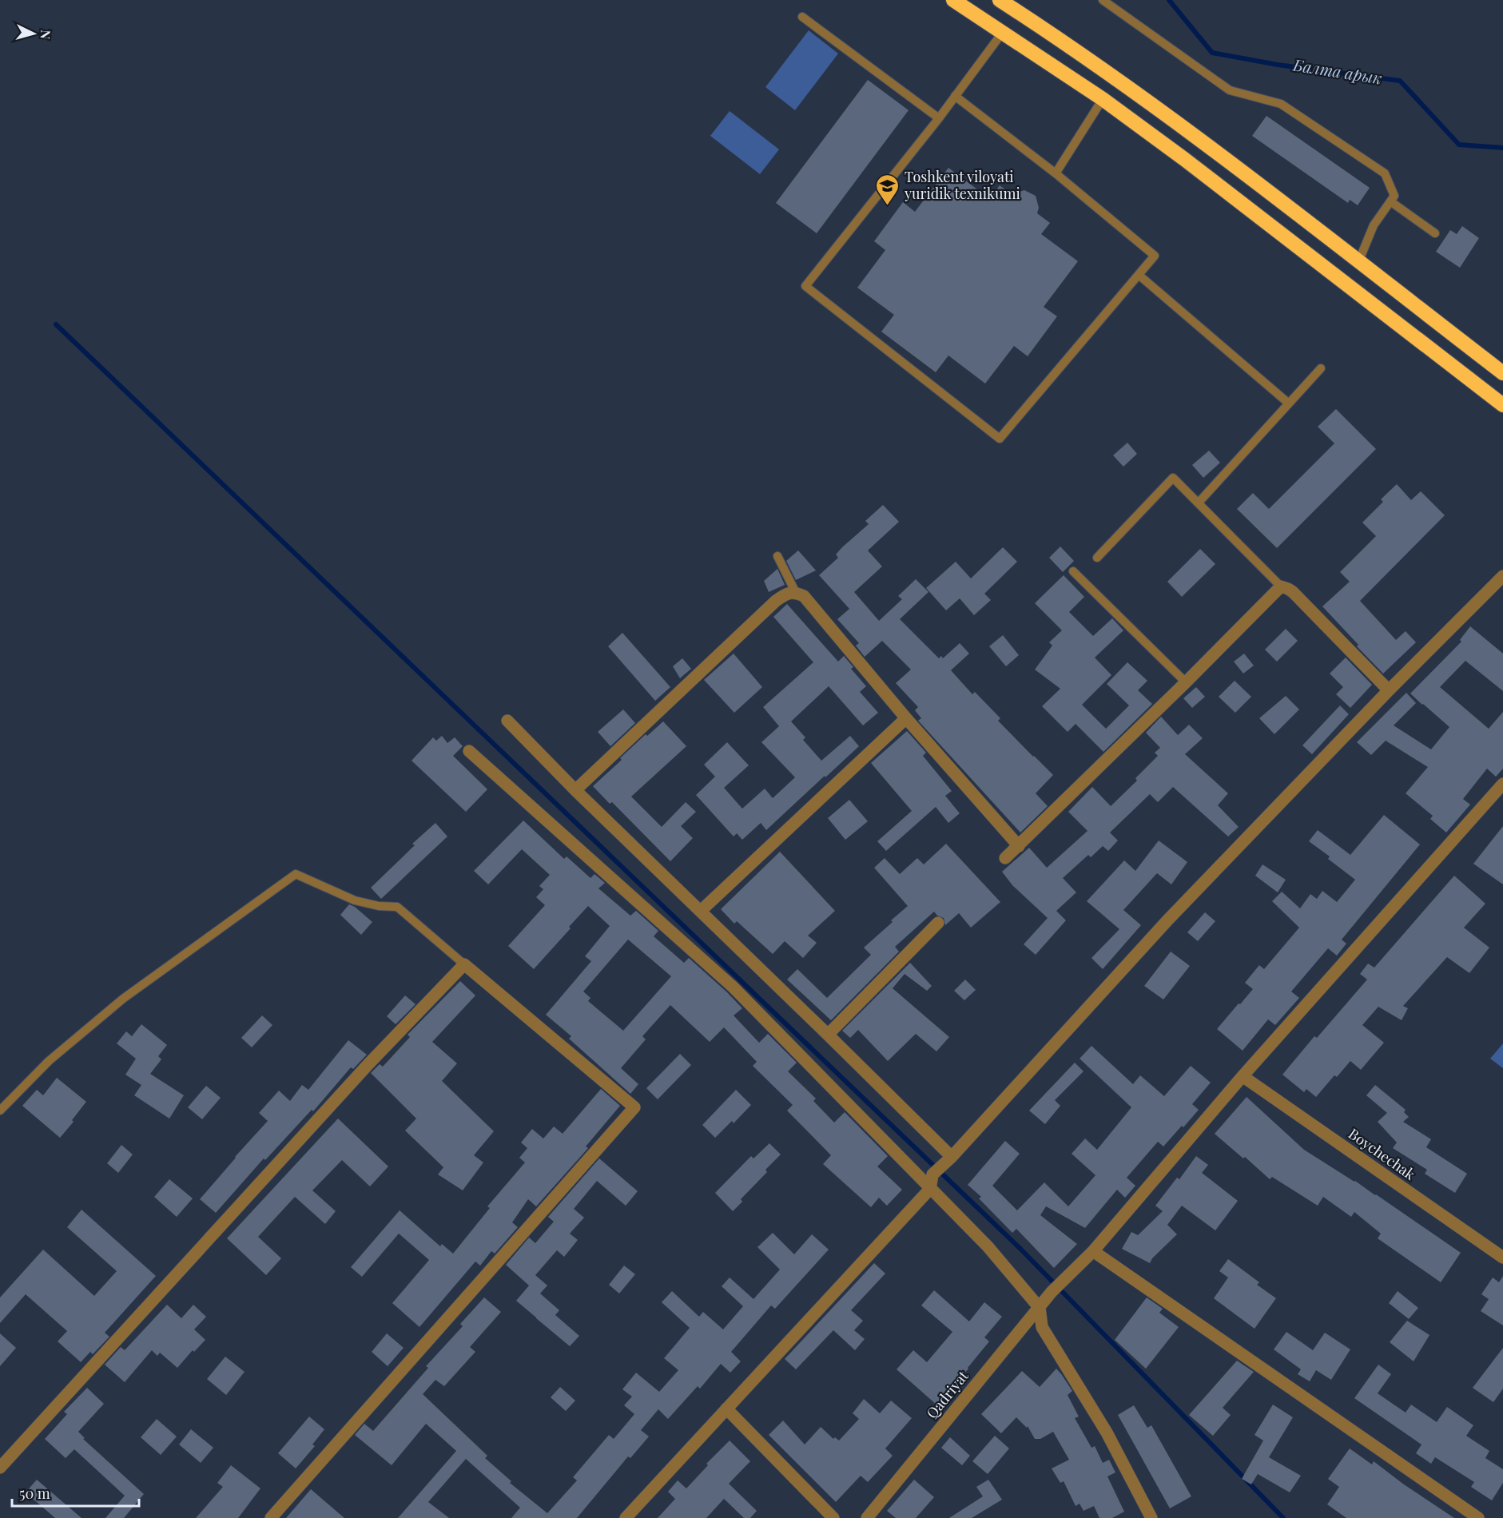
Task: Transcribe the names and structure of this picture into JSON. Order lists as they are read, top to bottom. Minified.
{"streets":{"street":["Boychechak","Qadriyat"]},"crossings":[["Boychechak","Qadriyat"]],"water":["Балта арык"],"places":{"school or university":["Toshkent viloyati yuridik texnikumi"]},"scale_bar":"50 m","north":"right"}
